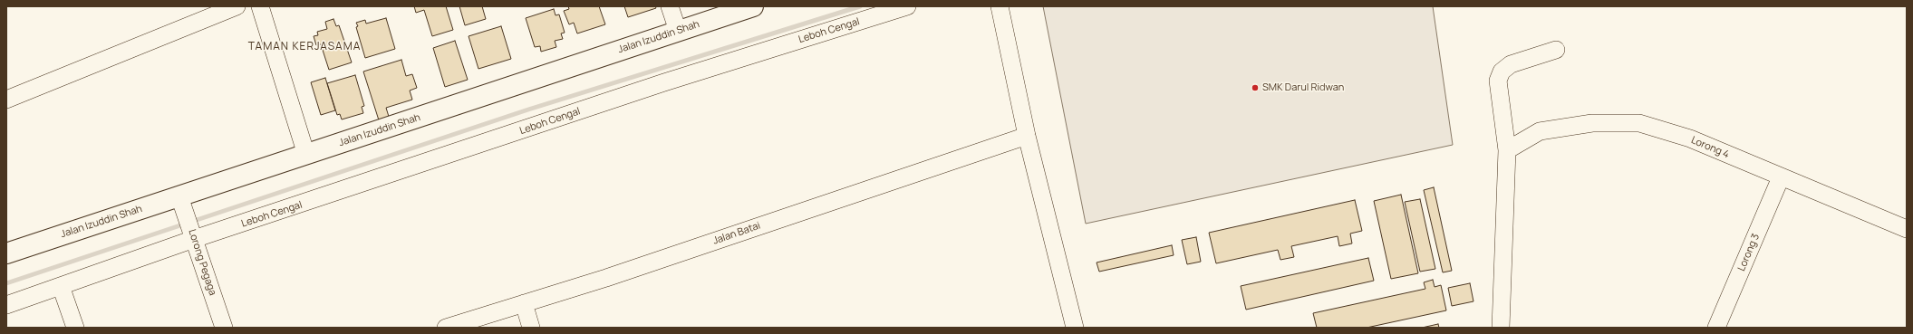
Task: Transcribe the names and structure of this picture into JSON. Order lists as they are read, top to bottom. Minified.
{"streets":{"main road":["Jalan Izuddin Shah"],"street":["Leboh Cengal","Lorong 4","Jalan Batai","Lorong 3","Lorong Pegaga"]},"crossings":[["Leboh Cengal","Lorong Pegaga"],["Jalan Izuddin Shah","Lorong Pegaga"],["Lorong 4","Lorong 3"]],"districts":["TAMAN KERJASAMA"],"places":["SMK Darul Ridwan"]}
